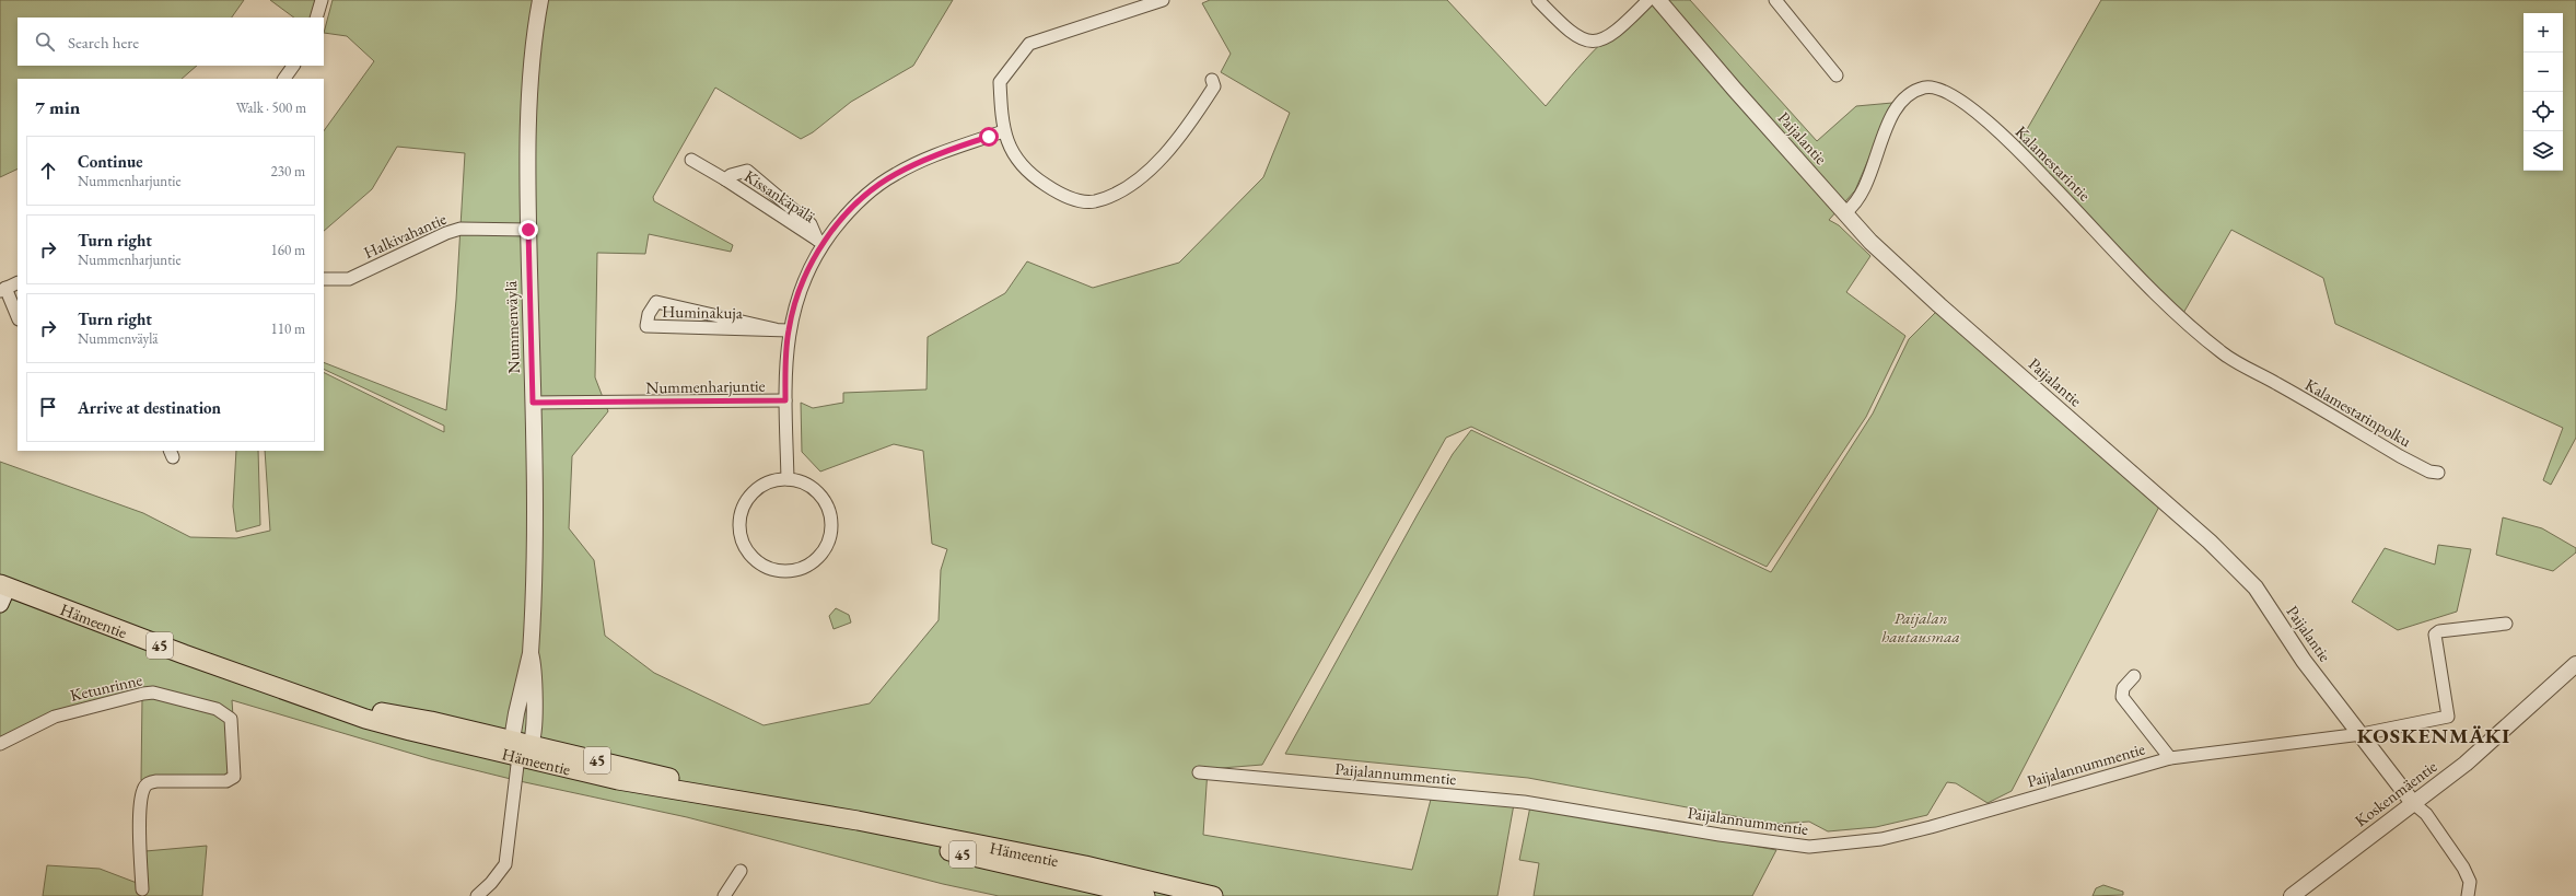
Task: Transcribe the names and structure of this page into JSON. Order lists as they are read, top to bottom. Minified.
{"streets":{"main road":["Hämeentie","45"],"street":["Paijalantie","Kalamestarintie","Kissankäpälä","Halkivahantie","Huminakuja","Nummenväylä","Nummenharjuntie","Kalamestarinpolku","Ketunrinne","Paijalannummentie","Koskenmäentie"]},"crossings":[["Paijalantie","Kalamestarintie"],["Paijalantie","Paijalannummentie"],["Paijalantie","Koskenmäentie"],["Kalamestarintie","Kalamestarinpolku"],["Kissankäpälä","Nummenharjuntie"],["Halkivahantie","Nummenväylä"],["Huminakuja","Nummenharjuntie"],["Nummenväylä","Nummenharjuntie"],["Nummenväylä","Hämeentie"]],"districts":["KOSKENMÄKI"],"parks":["Paijalan hautausmaa"],"page":{"map_buttons":["+","−"],"search":"Search here","heading":["7 min","Walk · 500 m"],"list":[["Continue","Nummenharjuntie","230 m"],["Turn right","Nummenharjuntie","160 m"],["Turn right","Nummenväylä","110 m"],"Arrive at destination"]}}
